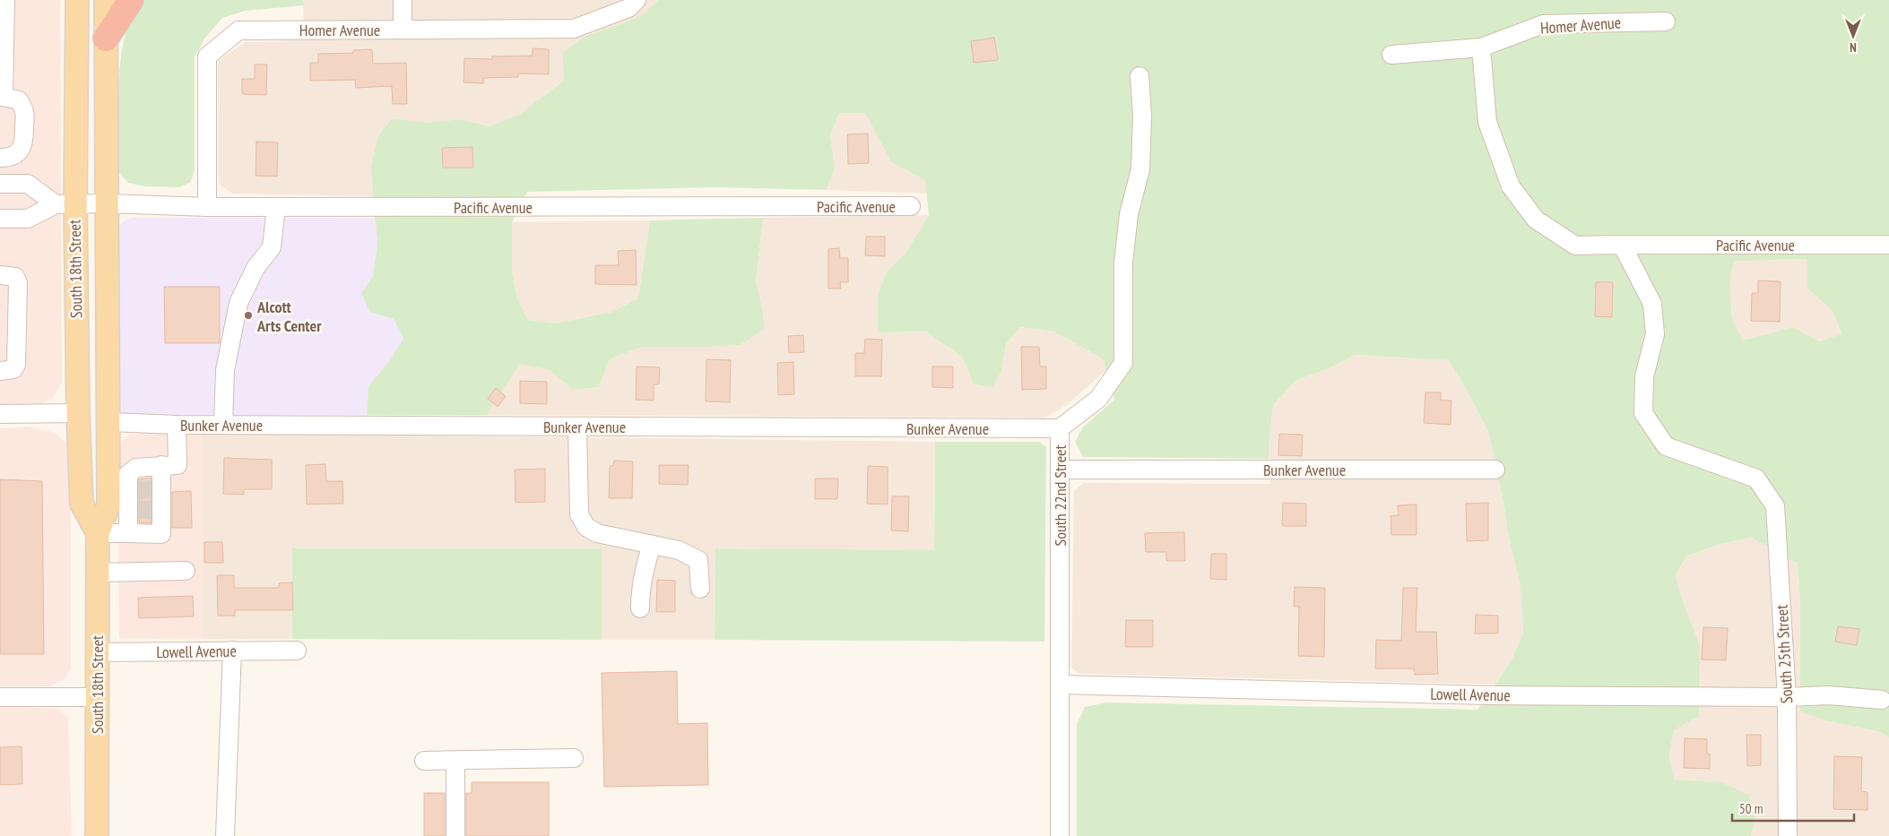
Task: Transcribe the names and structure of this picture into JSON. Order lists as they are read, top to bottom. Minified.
{"streets":{"main road":["South 18th Street"],"street":["Homer Avenue","Pacific Avenue","Bunker Avenue","South 22nd Street","Lowell Avenue","South 25th Street"]},"crossings":[["Homer Avenue","Pacific Avenue"],["Pacific Avenue","South 18th Street"],["Pacific Avenue","South 25th Street"],["South 18th Street","Bunker Avenue"],["South 18th Street","Lowell Avenue"],["Bunker Avenue","South 22nd Street"],["South 22nd Street","Lowell Avenue"],["Lowell Avenue","South 25th Street"]],"places":["Alcott Arts Center"],"scale_bar":"50 m","north":"bottom"}
